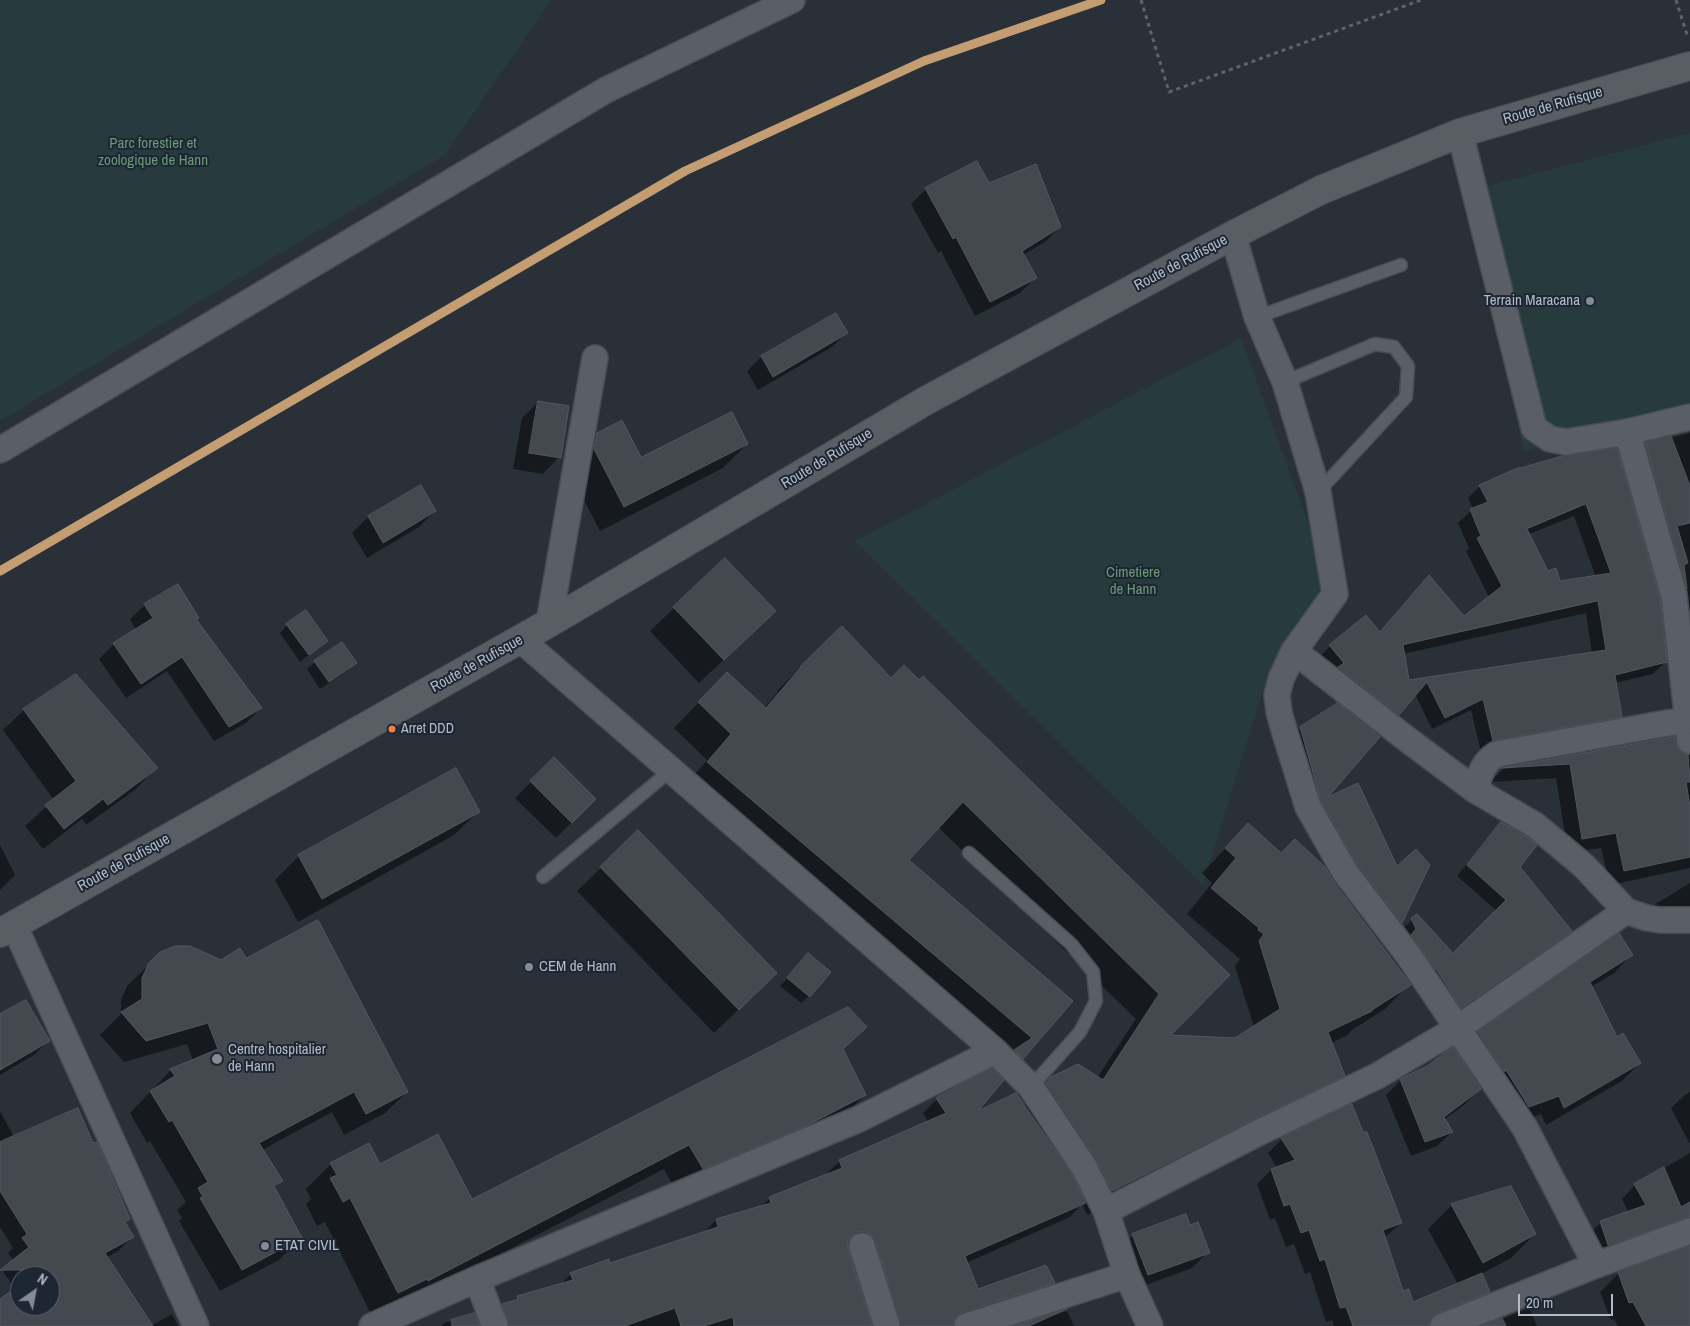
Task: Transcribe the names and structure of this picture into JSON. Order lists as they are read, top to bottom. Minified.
{"streets":{"main road":["Route de Rufisque"]},"parks":["Parc forestier et zoologique de Hann","Cimetiere de Hann"],"places":["Terrain Maracana","Arret DDD","CEM de Hann","Centre hospitalier de Hann","ETAT CIVIL"],"scale_bar":"20 m","north":"top right"}
